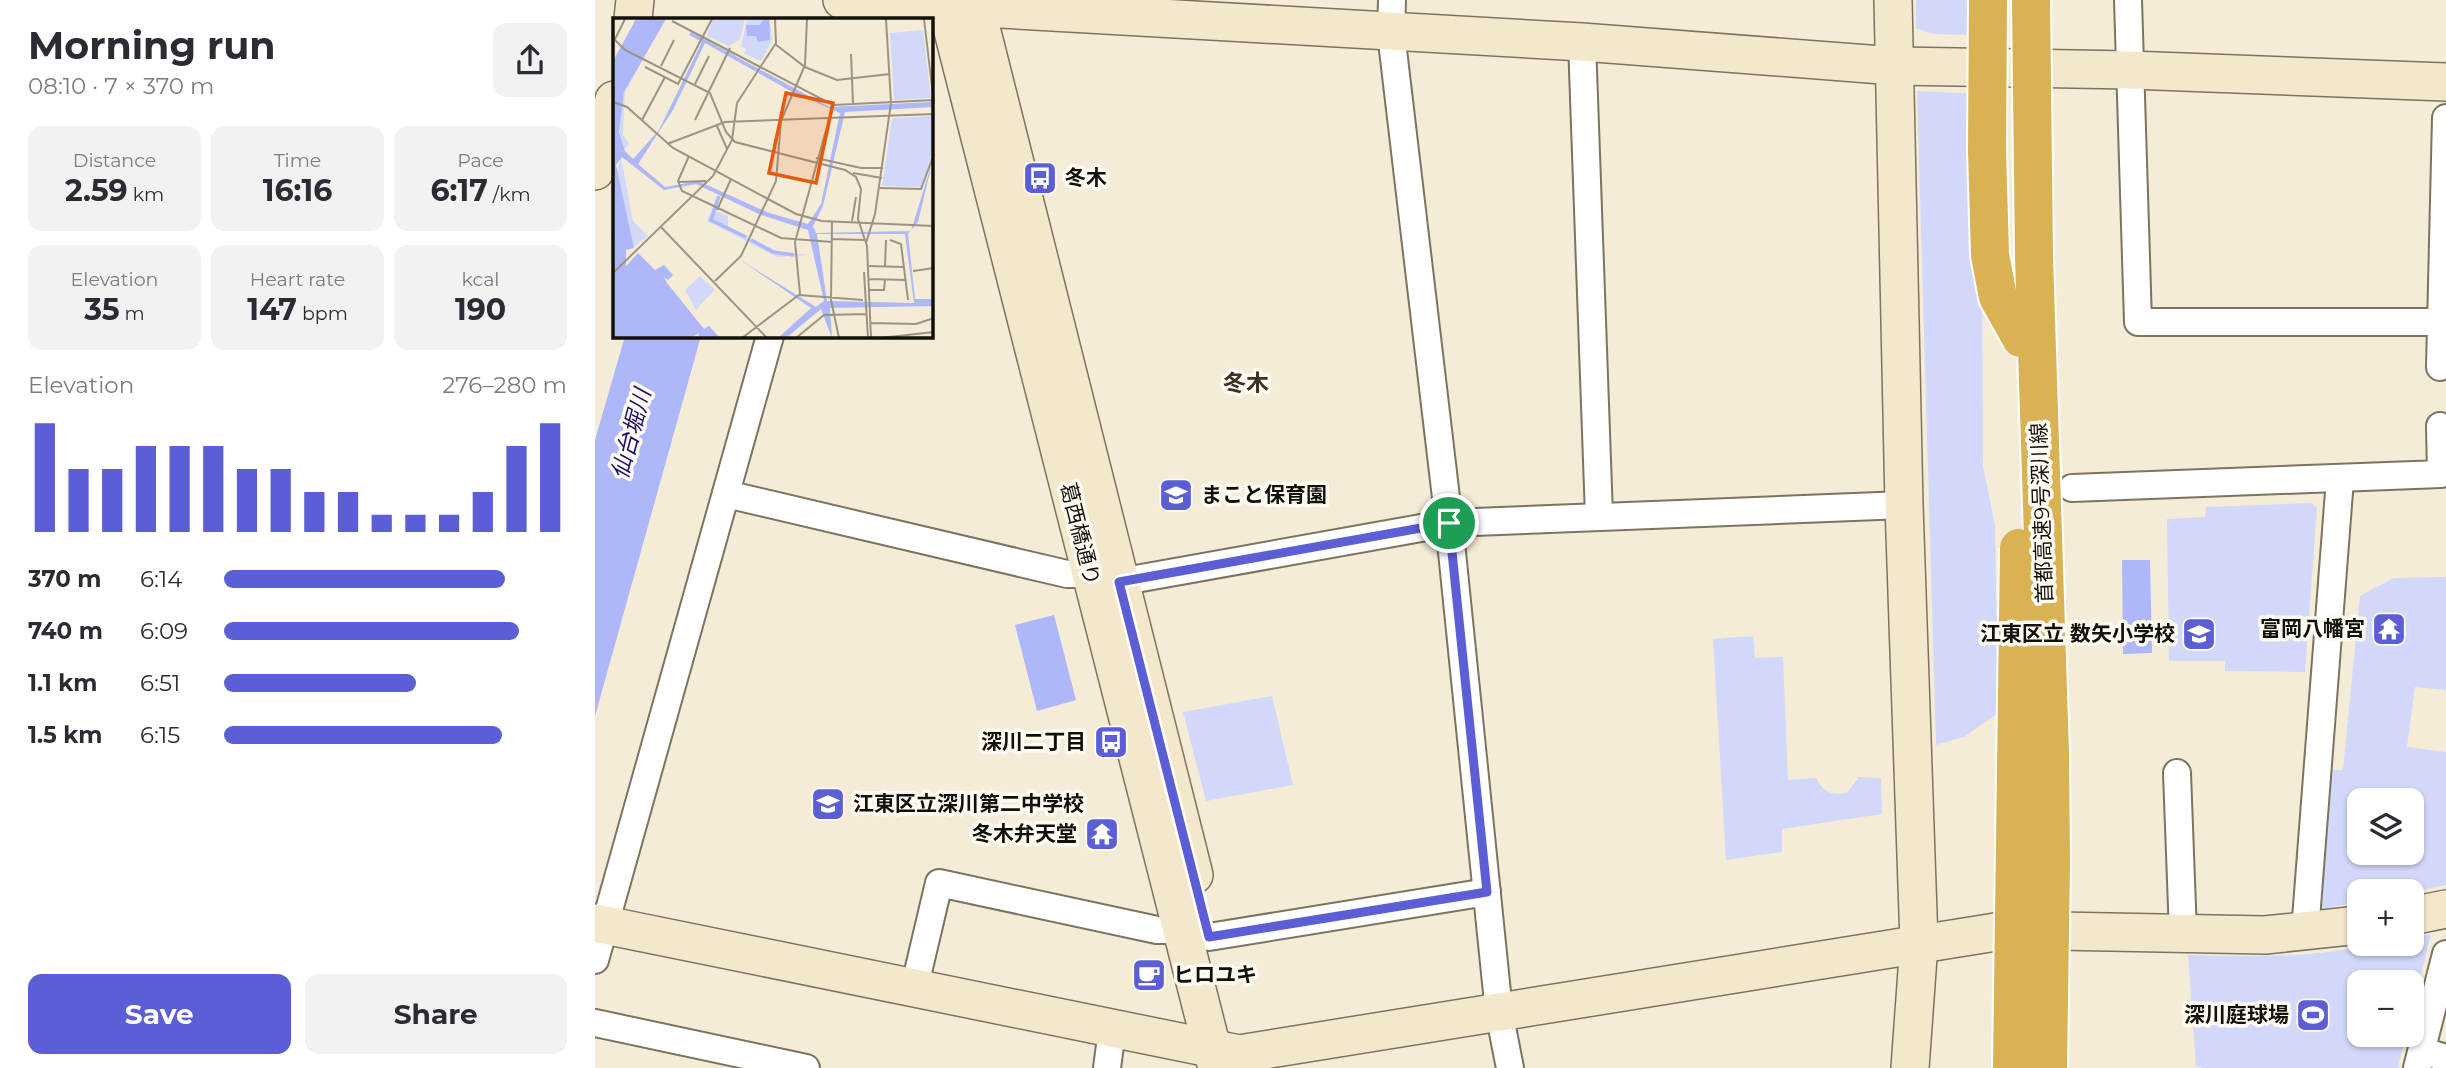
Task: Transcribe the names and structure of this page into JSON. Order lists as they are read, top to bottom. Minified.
{"streets":{"highway":["首都高速9号深川線"],"street":["葛西橋通り"]},"districts":["冬木"],"water":["仙台堀川"],"places":{"bus stop":["冬木","深川二丁目"],"school or university":["まこと保育園","江東区立 数矢小学校","江東区立深川第二中学校"],"temple":["富岡八幡宮","冬木弁天堂"],"cafe":["ヒロユキ"],"sports":["深川庭球場"]},"page":{"heading":["Morning run","08:10 · 7 × 370 m"],"stats":[["Distance","2.59 km"],["Time","16:16"],["Pace","6:17 /km"],["Elevation","35 m"],["Heart rate","147 bpm"],["kcal","190"]],"chart":["Elevation","276–280 m"],"list":[{"name":"370 m","note":"6:14"},{"name":"740 m","note":"6:09"},{"name":"1.1 km","note":"6:51"},{"name":"1.5 km","note":"6:15"}],"map_buttons":["+","−"],"buttons":["Save","Share"]}}
